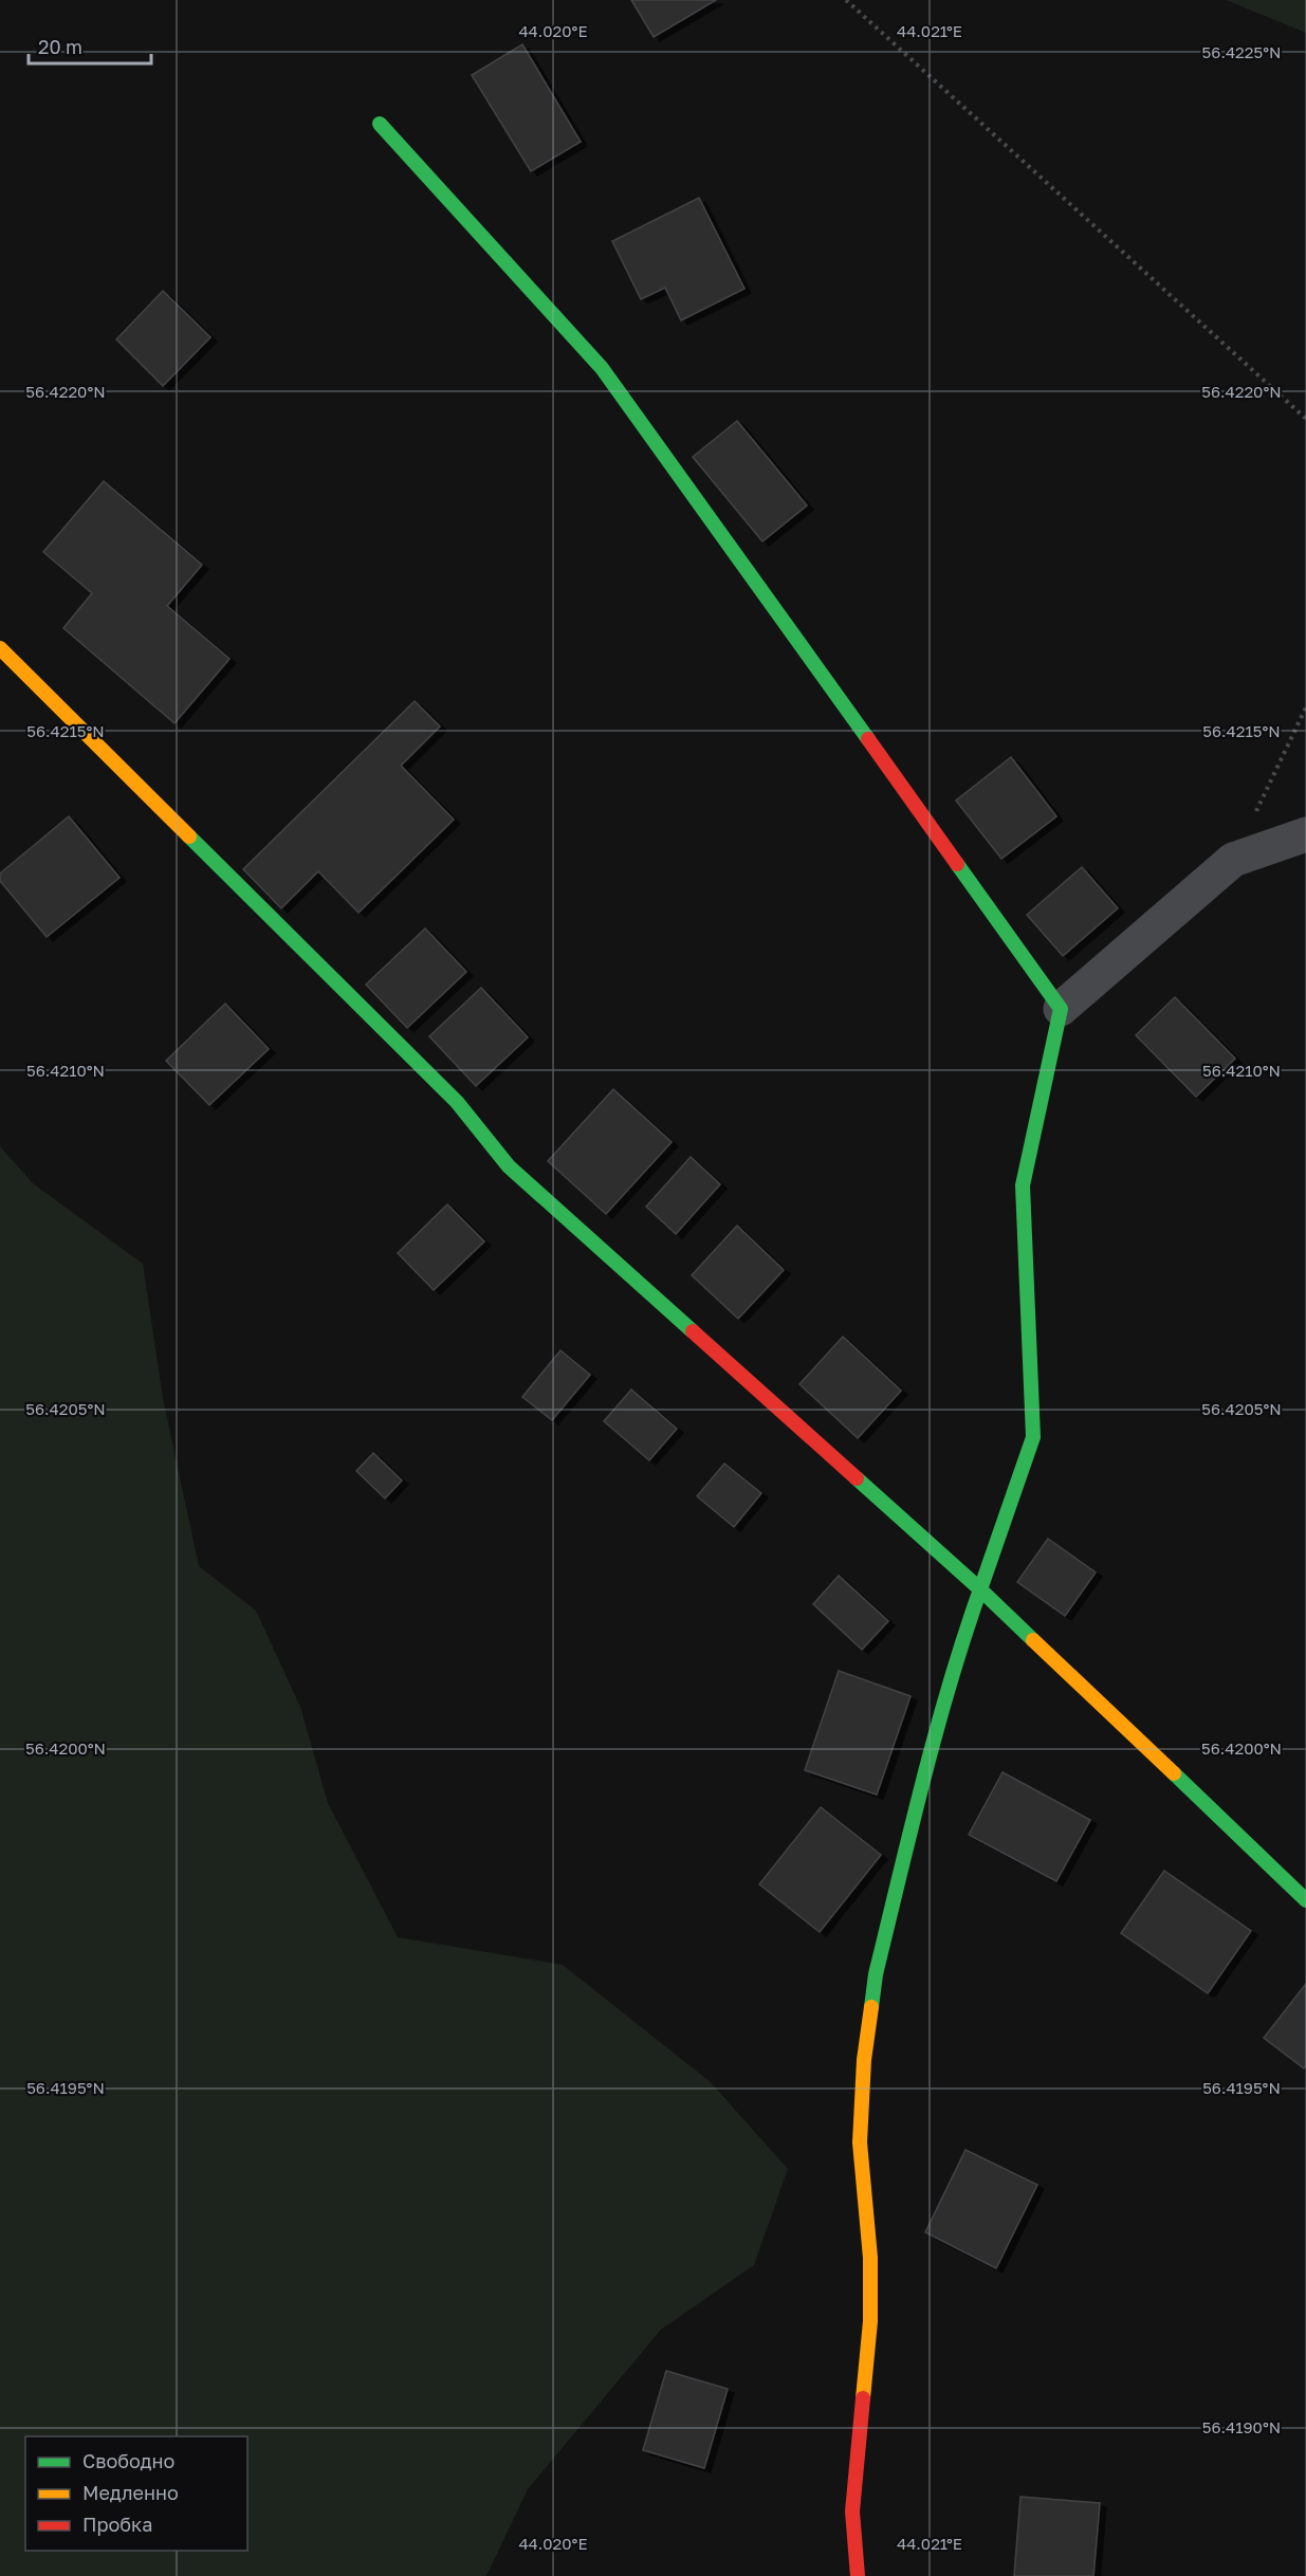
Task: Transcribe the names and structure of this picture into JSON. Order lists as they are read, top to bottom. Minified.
{"legend":["Свободно","Медленно","Пробка"],"scale_bar":"20 m","coordinates":["44.020°E","44.021°E","56.4225°N","56.4220°N","56.4215°N","56.4210°N","56.4205°N","56.4200°N","56.4195°N","56.4190°N"]}
